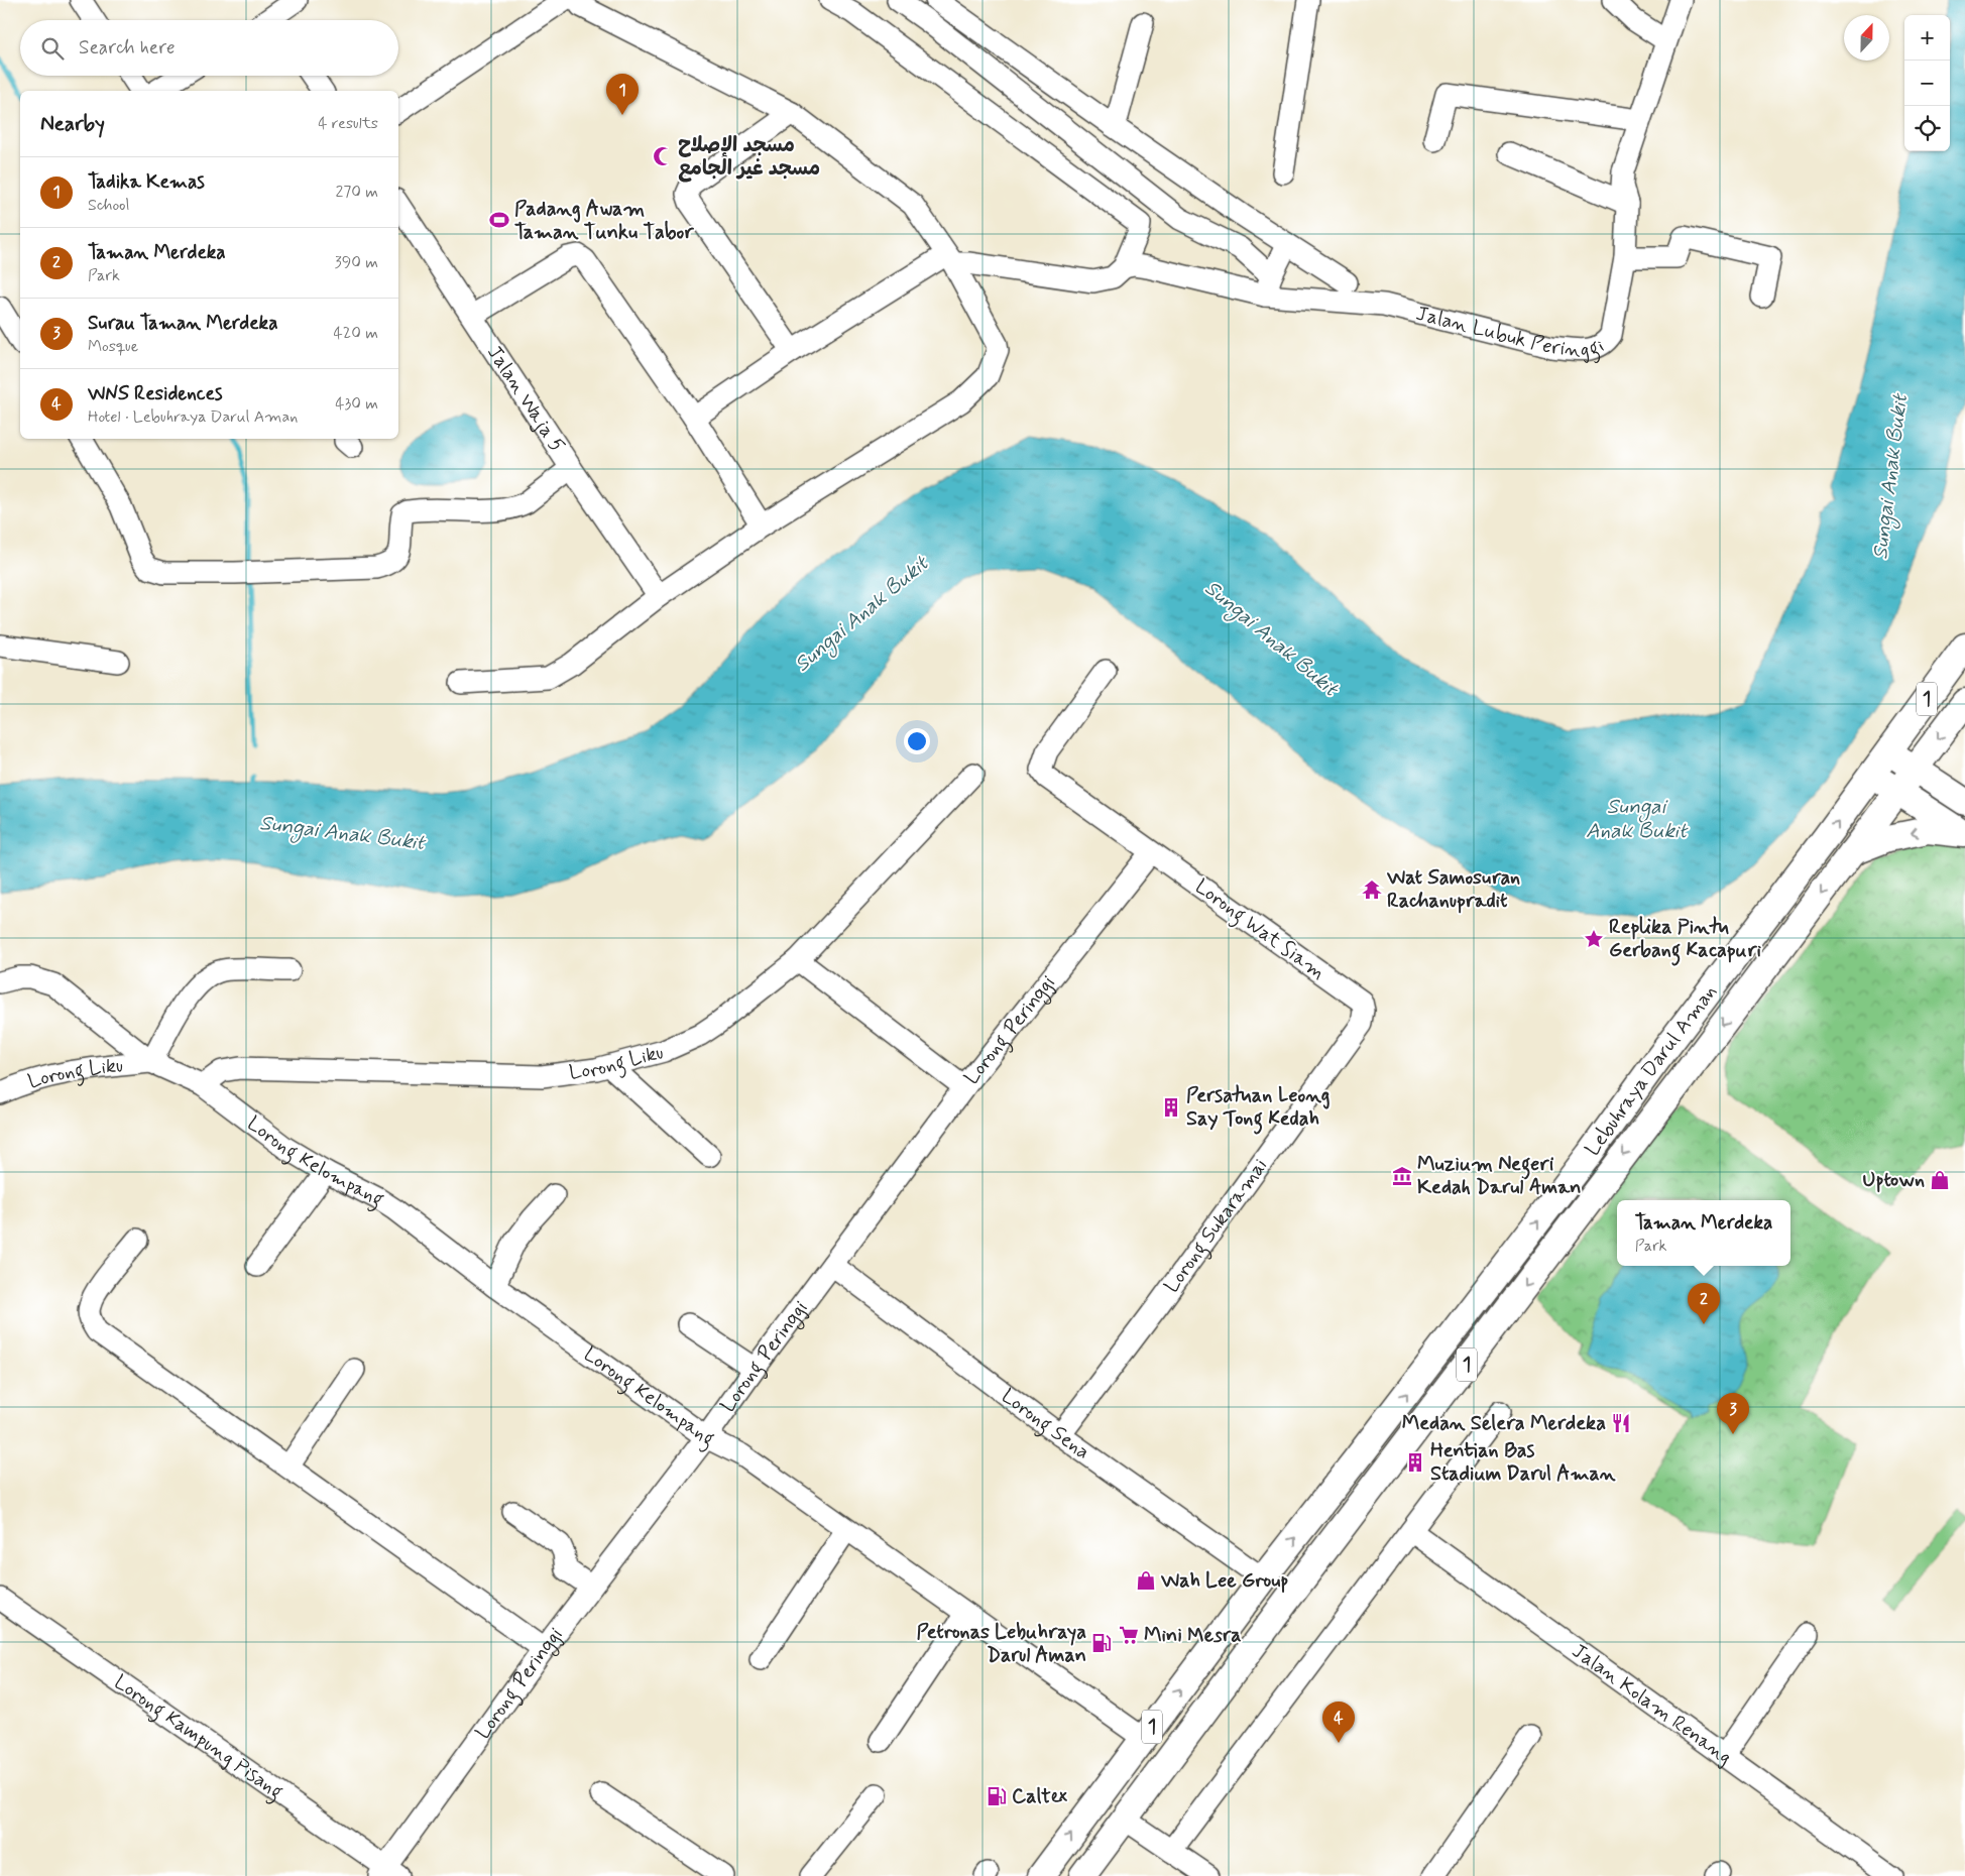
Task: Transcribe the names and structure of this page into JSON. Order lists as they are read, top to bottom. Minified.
{"streets":{"main road":["1","Lebuhraya Darul Aman"],"street":["Jalan Lubuk Peringgi","Jalan Waja 5","Lorong Wat Siam","Lorong Peringgi","Lorong Liku","Lorong Kelompang","Lorong Sukaramai","Lorong Sena","Jalan Kolam Renang","Lorong Kampung Pisang"]},"crossings":[["Lorong Wat Siam","Lorong Peringgi"],["Lorong Wat Siam","Lorong Sukaramai"],["Lorong Peringgi","Lorong Kelompang"],["Lorong Peringgi","Lorong Sena"],["Lorong Peringgi","Lorong Kampung Pisang"],["Lorong Liku","Lorong Kelompang"],["Lebuhraya Darul Aman","Lorong Kelompang"],["Lebuhraya Darul Aman","Lorong Sena"],["Lorong Sukaramai","Lorong Sena"]],"water":["Sungai Anak Bukit"],"places":{"mosque":["مسجد الإصلاح مسجد غير الجامع"],"sports":["Padang Awam Taman Tunku Tabor"],"temple":["Wat Samosuran Rachanupradit"],"place":["Replika Pintu Gerbang Kacapuri"],"building":["Persatuan Leong Say Tong Kedah","Hentian Bas Stadium Darul Aman"],"museum":["Muzium Negeri Kedah Darul Aman"],"shop":["Uptown","Wah Lee Group"],"restaurant":["Medan Selera Merdeka"],"supermarket":["Mini Mesra"],"fuel station":["Petronas Lebuhraya Darul Aman","Caltex"]},"north":"top","page":{"map_buttons":["+","−"],"search":"Search here","pins":["1","2","3","4"],"heading":["Nearby","4 results"],"list":[{"mark":"1","name":"Tadika Kemas","note":"School","value":"270 m"},{"mark":"2","name":"Taman Merdeka","note":"Park","value":"390 m"},{"mark":"3","name":"Surau Taman Merdeka","note":"Mosque","value":"420 m"},{"mark":"4","name":"WNS Residences","note":"Hotel · Lebuhraya Darul Aman","value":"430 m"}],"popup":["Taman Merdeka","Park"]}}
